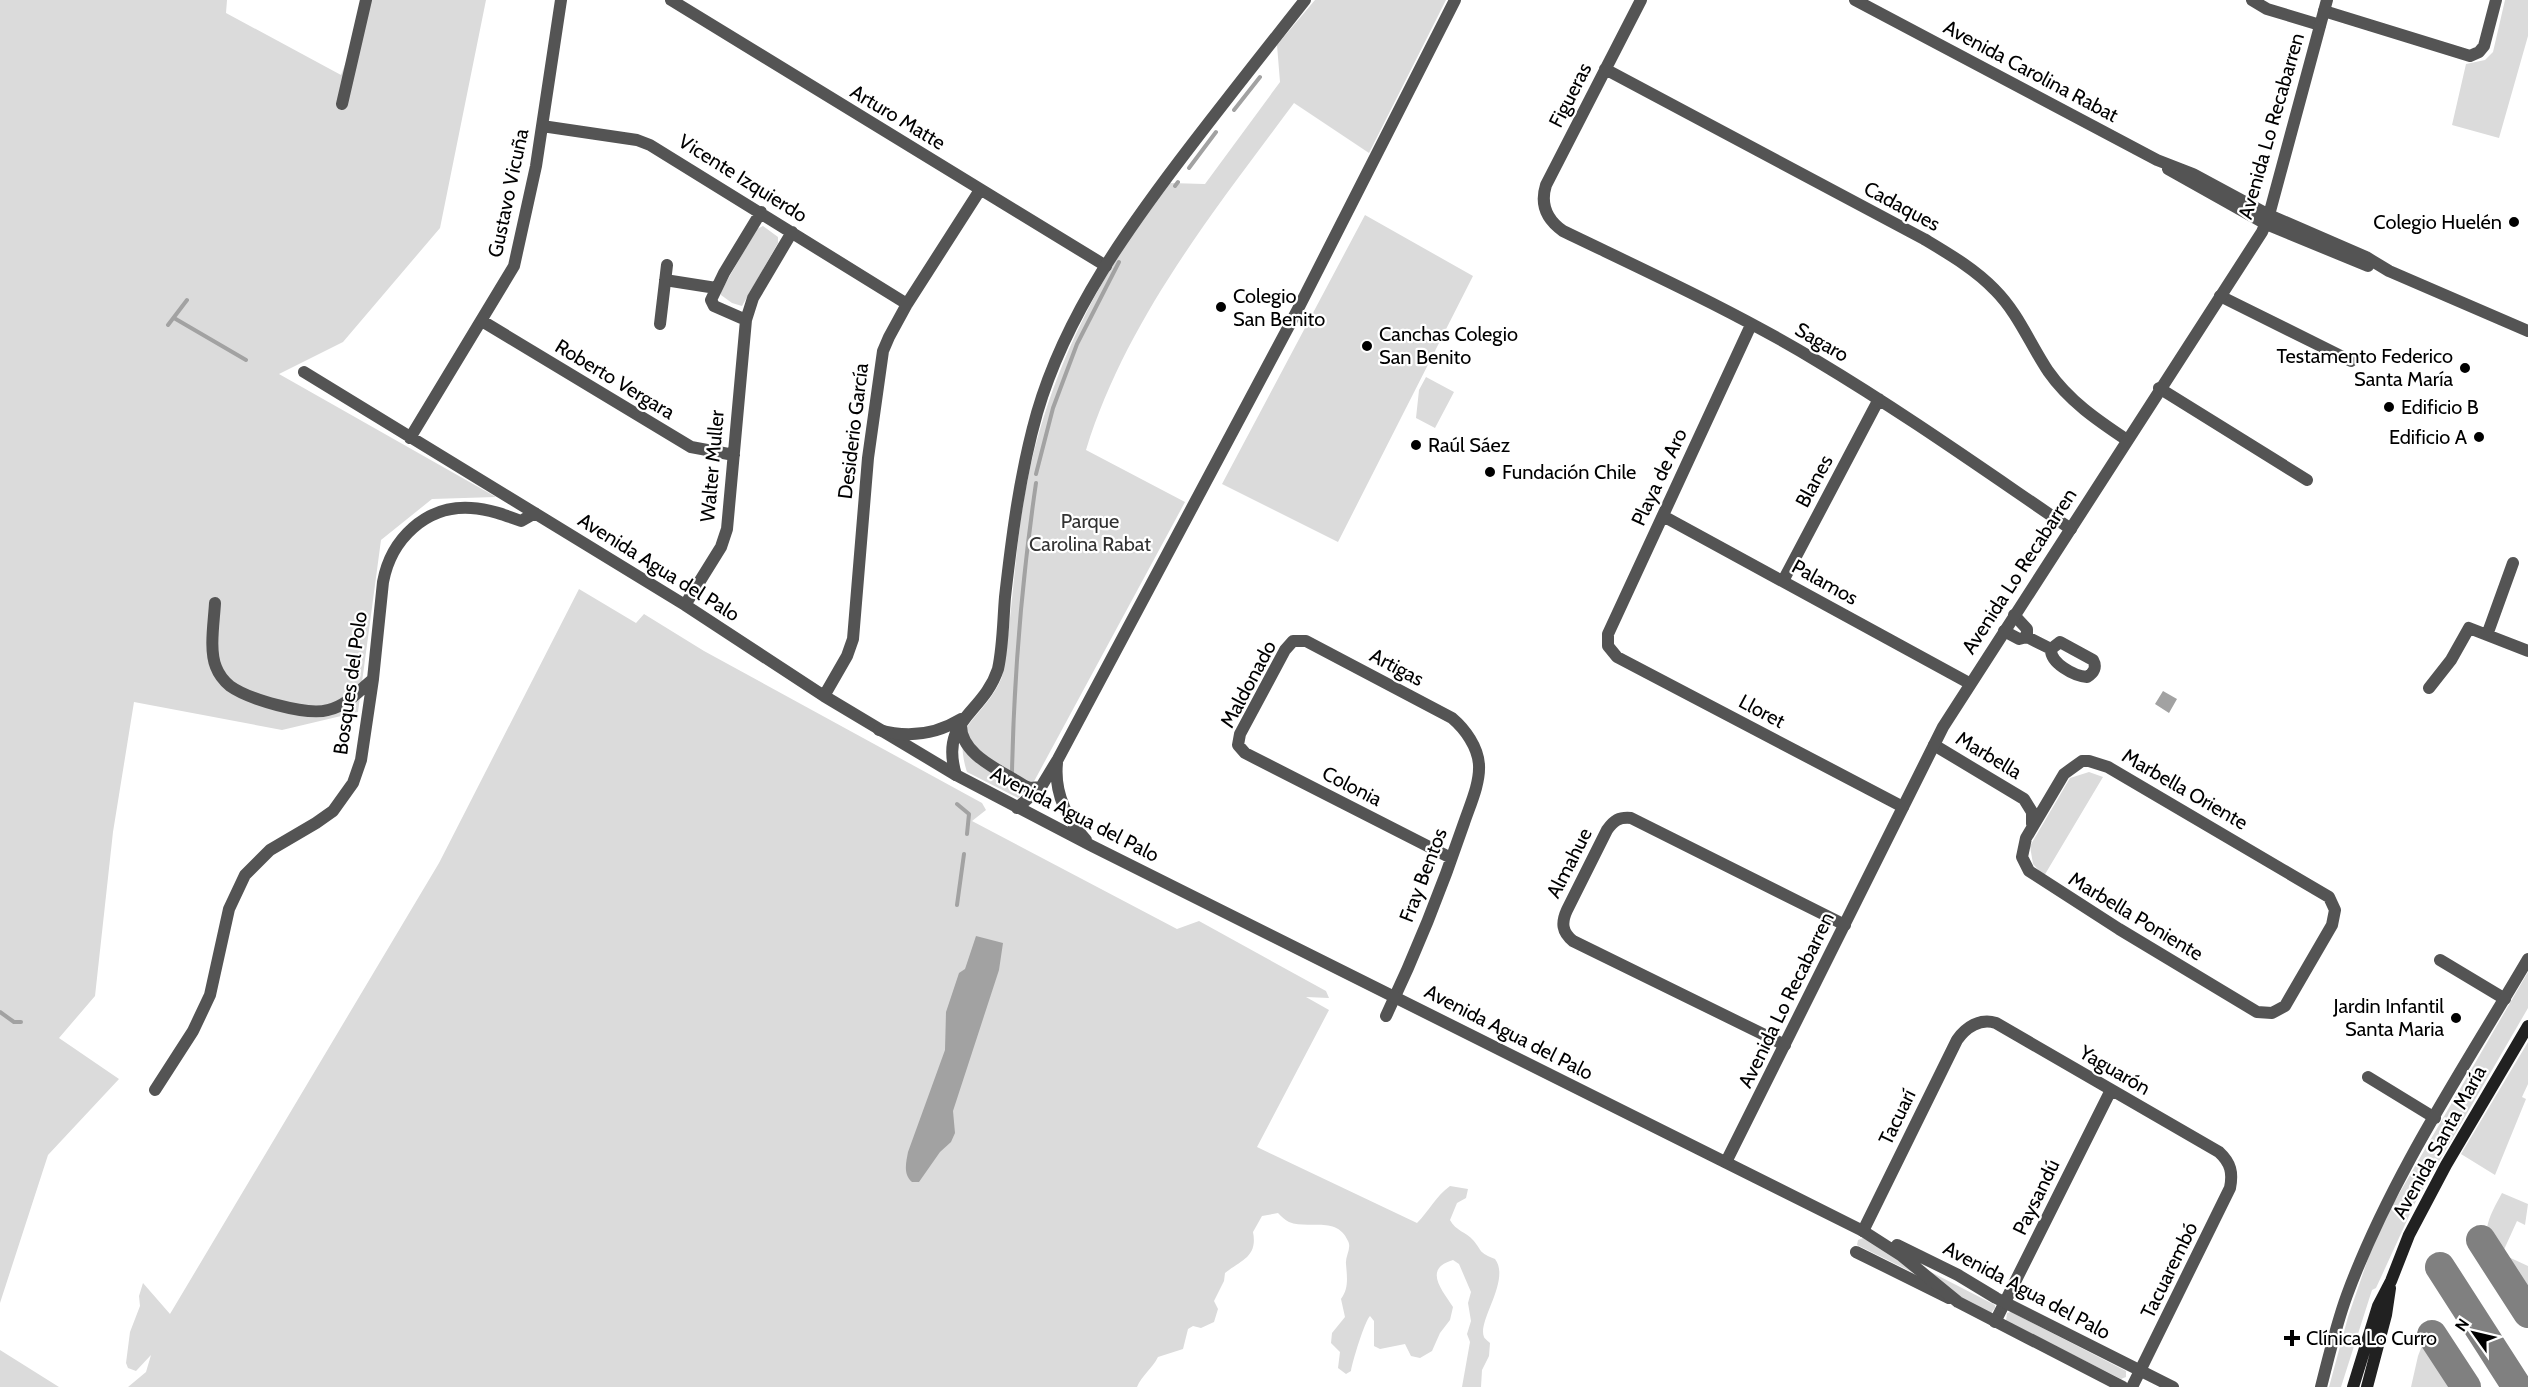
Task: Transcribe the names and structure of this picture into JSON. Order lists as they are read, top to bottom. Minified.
{"streets":{"main road":["Avenida Santa María"],"street":["Avenida Carolina Rabat","Figueras","Arturo Matte","Avenida Lo Recabarren","Vicente Izquierdo","Gustavo Vicuña","Cadaques","Sagaro","Roberto Vergara","Desiderio García","Walter Muller","Playa de Aro","Blanes","Avenida Agua del Palo","Palamos","Artigas","Bosques del Polo","Maldonado","Lloret","Marbella","Colonia","Marbella Oriente","Almahue","Fray Bentos","Marbella Poniente","Yaguarón","Tacuarí","Paysandú","Tacuarembó"]},"crossings":[["Avenida Carolina Rabat","Avenida Lo Recabarren"],["Figueras","Cadaques"],["Figueras","Sagaro"],["Arturo Matte","Desiderio García"],["Avenida Lo Recabarren","Cadaques"],["Avenida Lo Recabarren","Sagaro"],["Avenida Lo Recabarren","Avenida Agua del Palo"],["Avenida Lo Recabarren","Palamos"],["Avenida Lo Recabarren","Lloret"],["Avenida Lo Recabarren","Marbella"],["Avenida Lo Recabarren","Almahue"],["Vicente Izquierdo","Gustavo Vicuña"],["Vicente Izquierdo","Desiderio García"],["Vicente Izquierdo","Walter Muller"],["Gustavo Vicuña","Roberto Vergara"],["Gustavo Vicuña","Avenida Agua del Palo"],["Sagaro","Playa de Aro"],["Sagaro","Blanes"],["Roberto Vergara","Walter Muller"],["Desiderio García","Avenida Agua del Palo"],["Walter Muller","Avenida Agua del Palo"],["Playa de Aro","Palamos"],["Playa de Aro","Lloret"],["Blanes","Palamos"],["Avenida Agua del Palo","Bosques del Polo"],["Avenida Agua del Palo","Fray Bentos"],["Avenida Agua del Palo","Tacuarí"],["Avenida Agua del Palo","Paysandú"],["Avenida Agua del Palo","Tacuarembó"],["Artigas","Maldonado"],["Artigas","Fray Bentos"],["Maldonado","Colonia"],["Marbella","Marbella Oriente"],["Marbella","Marbella Poniente"],["Colonia","Fray Bentos"],["Marbella Oriente","Marbella Poniente"],["Yaguarón","Tacuarí"],["Yaguarón","Paysandú"],["Yaguarón","Tacuarembó"]],"parks":["Parque Carolina Rabat"],"places":{"other":["Colegio Huelén","Colegio San Benito","Canchas Colegio San Benito","Testamento Federico Santa María","Edificio B","Edificio A","Raúl Sáez","Fundación Chile","Jardin Infantil Santa Maria"],"health":["Clínica Lo Curro"]},"north":"top left"}
